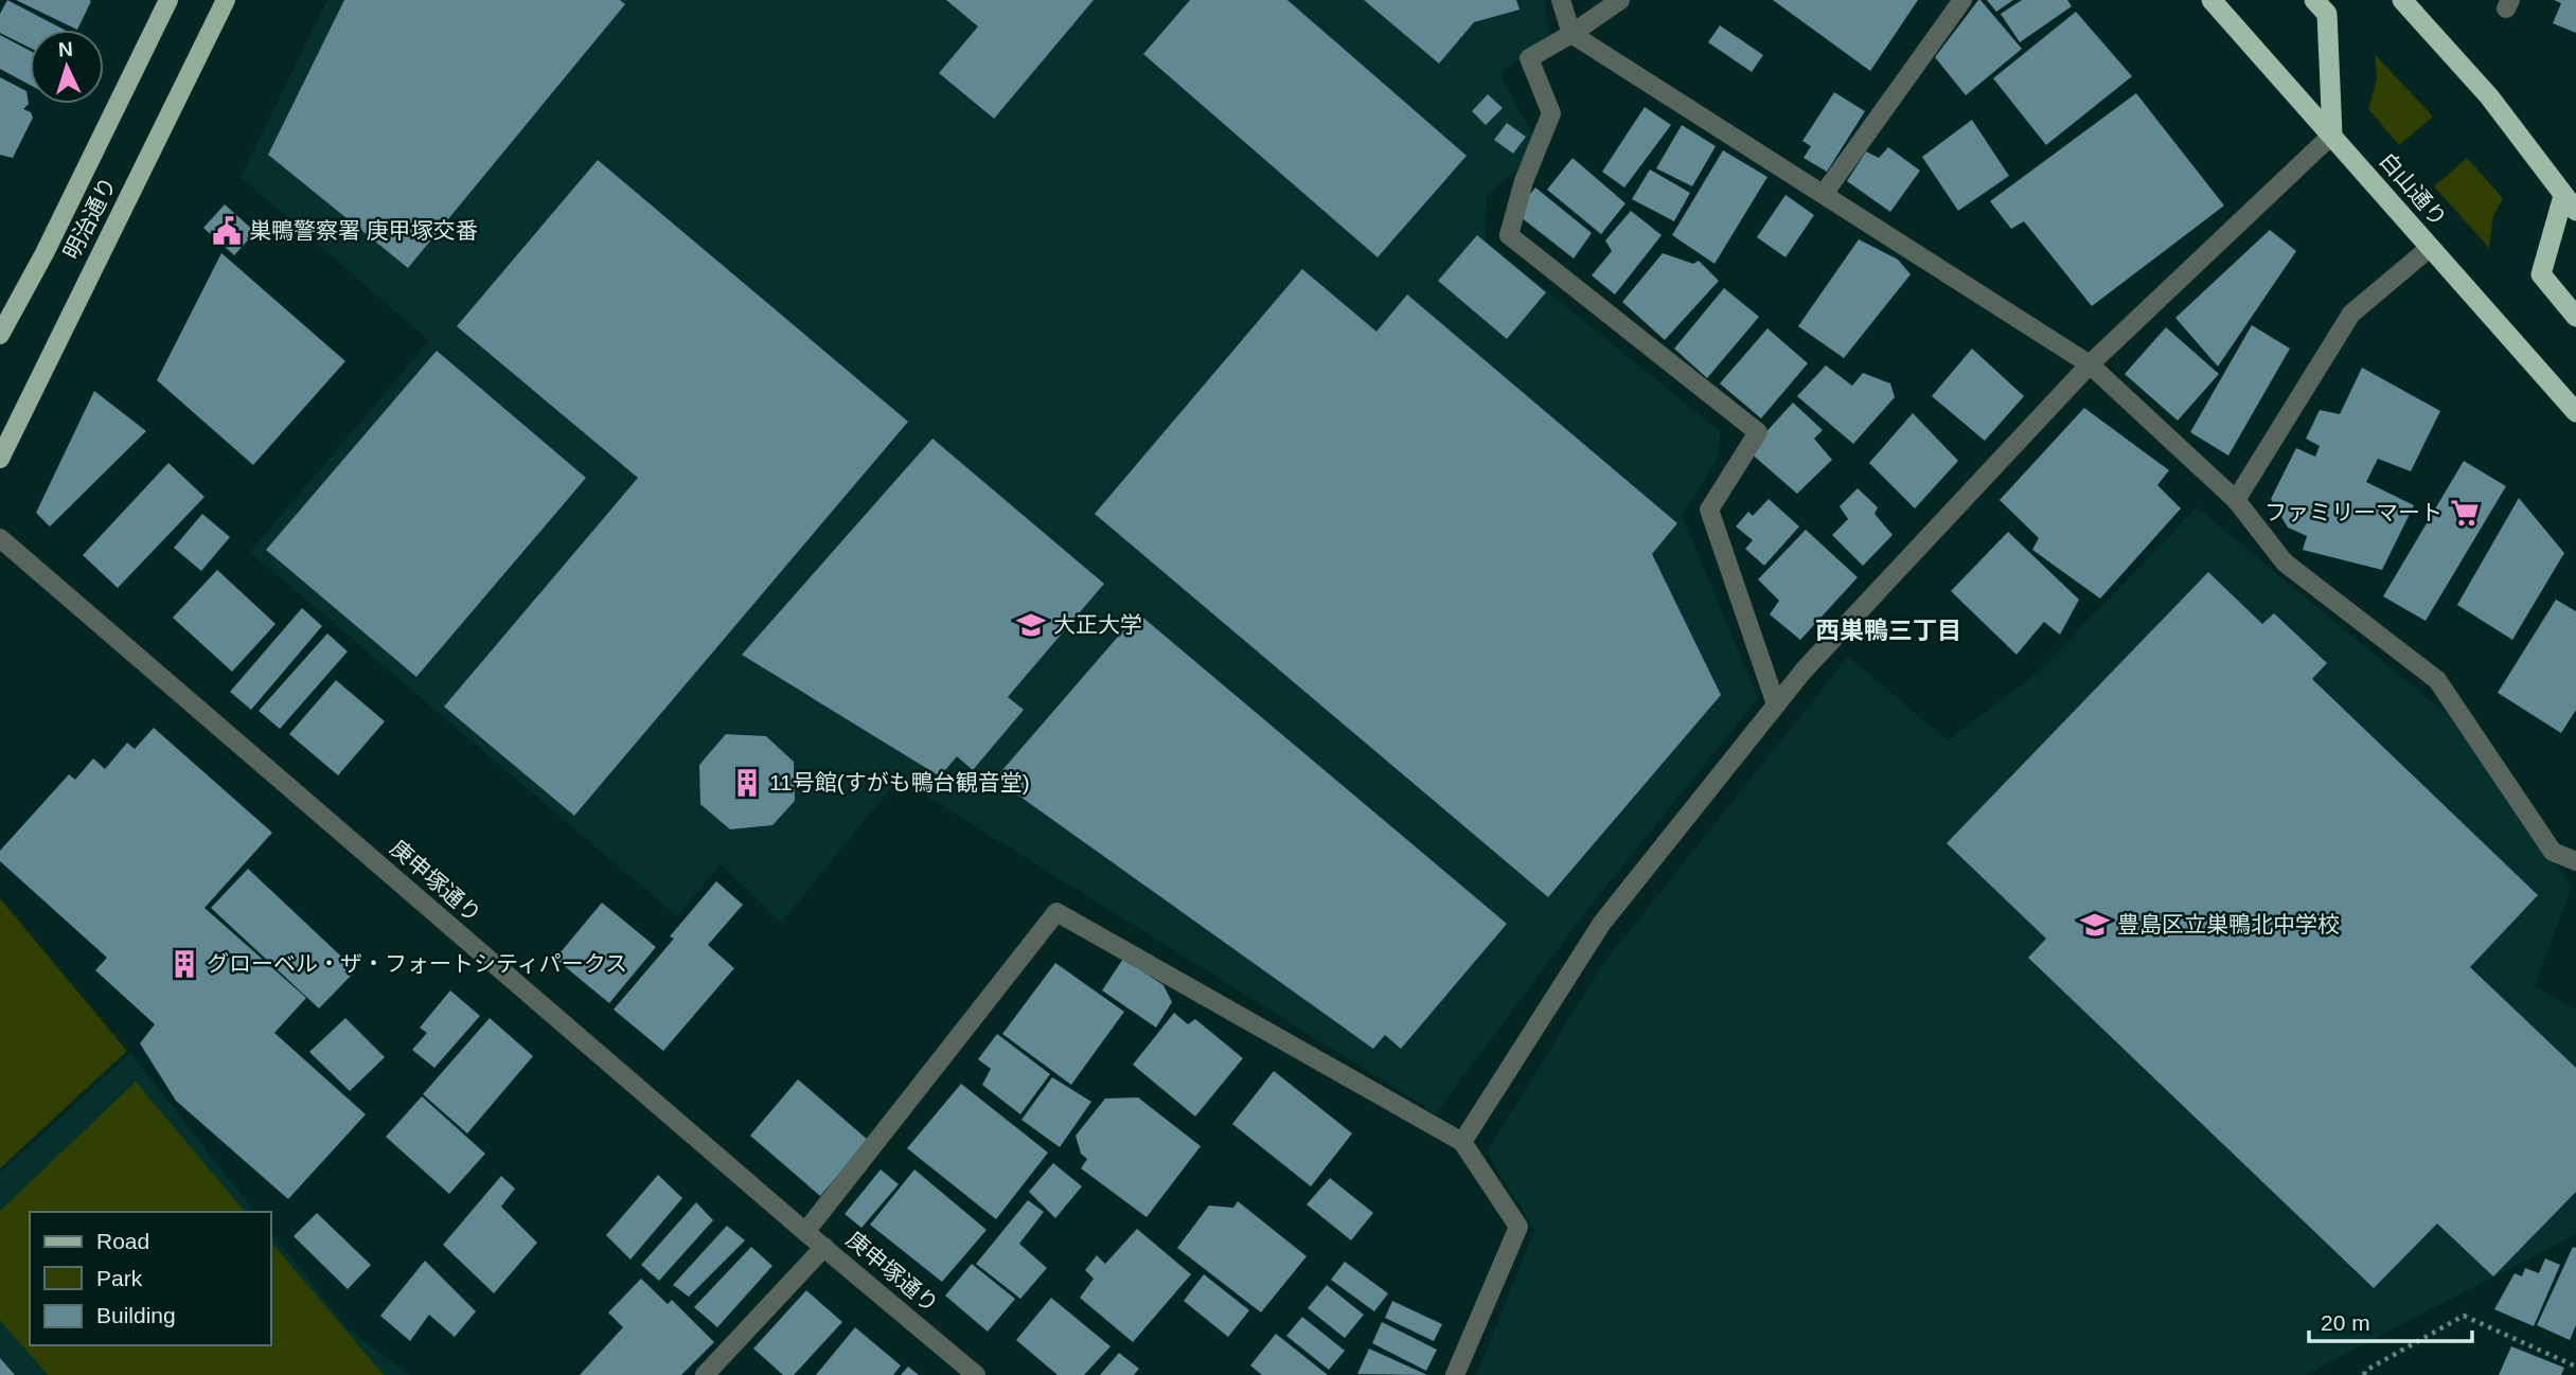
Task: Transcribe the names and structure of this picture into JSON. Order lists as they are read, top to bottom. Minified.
{"streets":{"highway":["白山通り"],"main road":["明治通り"],"street":["庚申塚通り"]},"districts":["西巣鴨三丁目"],"places":{"public building":["巣鴨警察署 庚甲塚交番"],"supermarket":["ファミリーマート"],"school or university":["大正大学","豊島区立巣鴨北中学校"],"building":["11号館(すがも鴨台観音堂)","グローベル・ザ・フォートシティパークス"]},"legend":["Road","Park","Building"],"scale_bar":"20 m","north":"top"}
